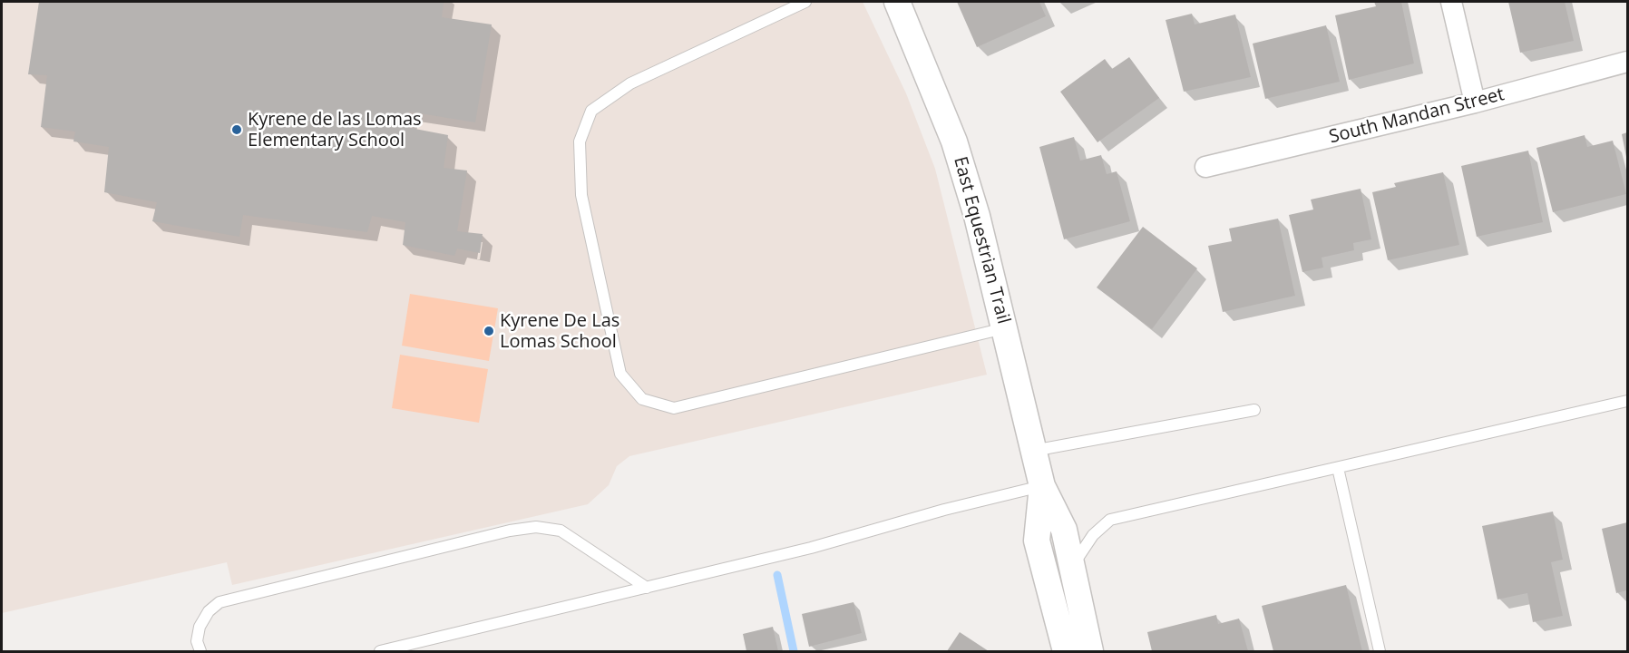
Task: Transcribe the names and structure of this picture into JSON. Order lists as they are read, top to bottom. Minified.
{"streets":{"street":["South Mandan Street","East Equestrian Trail"]},"places":["Kyrene de las Lomas Elementary School","Kyrene De Las Lomas School"]}
